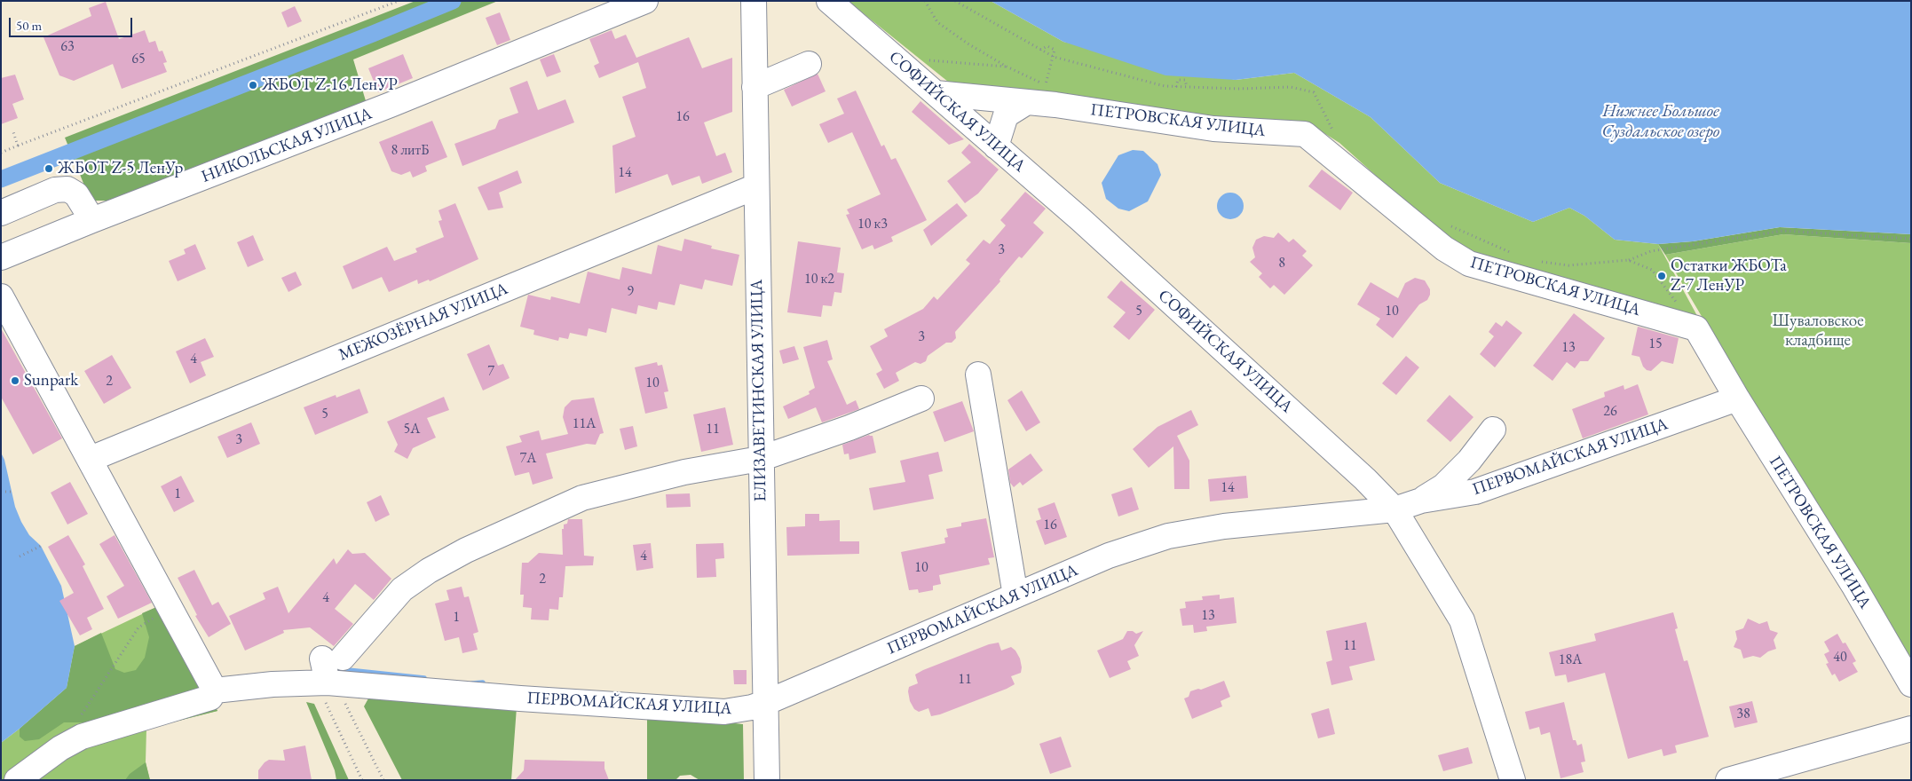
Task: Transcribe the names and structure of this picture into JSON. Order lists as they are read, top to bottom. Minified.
{"streets":{"street":["СОФИЙСКАЯ УЛИЦА","ПЕТРОВСКАЯ УЛИЦА","НИКОЛЬСКАЯ УЛИЦА","МЕЖОЗЁРНАЯ УЛИЦА","ЕЛИЗАВЕТИНСКАЯ УЛИЦА","ПЕРВОМАЙСКАЯ УЛИЦА"]},"crossings":[["СОФИЙСКАЯ УЛИЦА","ПЕТРОВСКАЯ УЛИЦА"],["СОФИЙСКАЯ УЛИЦА","ПЕРВОМАЙСКАЯ УЛИЦА"],["ПЕТРОВСКАЯ УЛИЦА","ПЕРВОМАЙСКАЯ УЛИЦА"],["МЕЖОЗЁРНАЯ УЛИЦА","ЕЛИЗАВЕТИНСКАЯ УЛИЦА"],["ЕЛИЗАВЕТИНСКАЯ УЛИЦА","ПЕРВОМАЙСКАЯ УЛИЦА"]],"water":["Нижнее Большое Суздальское озеро"],"parks":["Шуваловское кладбище"],"places":["ЖБОТ Z-16 ЛенУР","ЖБОТ Z-5 ЛенУр","Остатки ЖБОТа Z-7 ЛенУР","Sunpark"],"house_numbers":["63","65","16","8 литБ","14","10 к3","3","8","10 к2","9","5","10","3","15","13","4","7","2","10","26","5","11А","5А","11","3","7А","14","1","16","4","10","2","4","13","1","11","40","18А","11","38"],"scale_bar":"50 m"}
